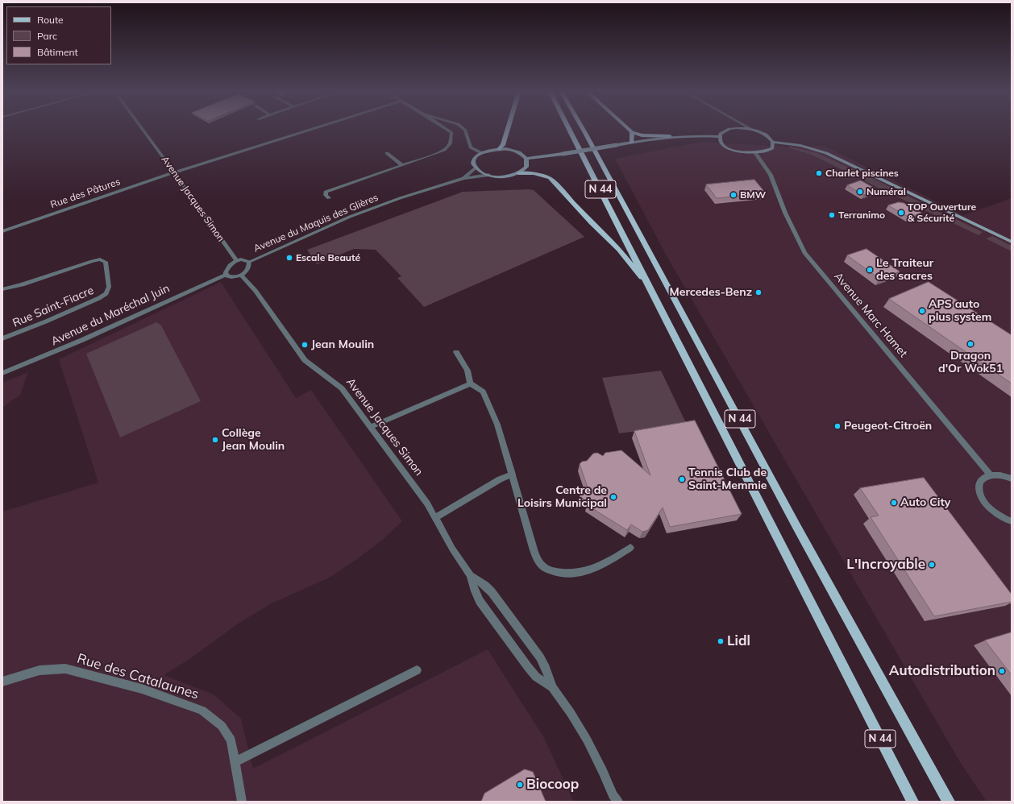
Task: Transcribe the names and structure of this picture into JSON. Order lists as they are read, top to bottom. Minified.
{"streets":{"main road":["N 44"],"street":["Rue des Pâtures","Avenue Jacques Simon","Avenue du Maquis des Glières","Rue Saint-Fiacre","Avenue du Maréchal Juin","Avenue Marc Hamet","Rue des Catalaunes"]},"crossings":[["Rue des Pâtures","Avenue Jacques Simon"]],"places":["Charlet piscines","Numéral","BMW","TOP Ouverture & Sécurité","Terranimo","Escale Beauté","Le Traiteur des sacres","Mercedes-Benz","APS auto plus system","Dragon d'Or Wok51","Jean Moulin","Peugeot-Citroën","Collège Jean Moulin","Tennis Club de Saint-Memmie","Centre de Loisirs Municipal","Auto City","L'Incroyable","Lidl","Autodistribution","Biocoop"],"legend":["Route","Parc","Bâtiment"]}
